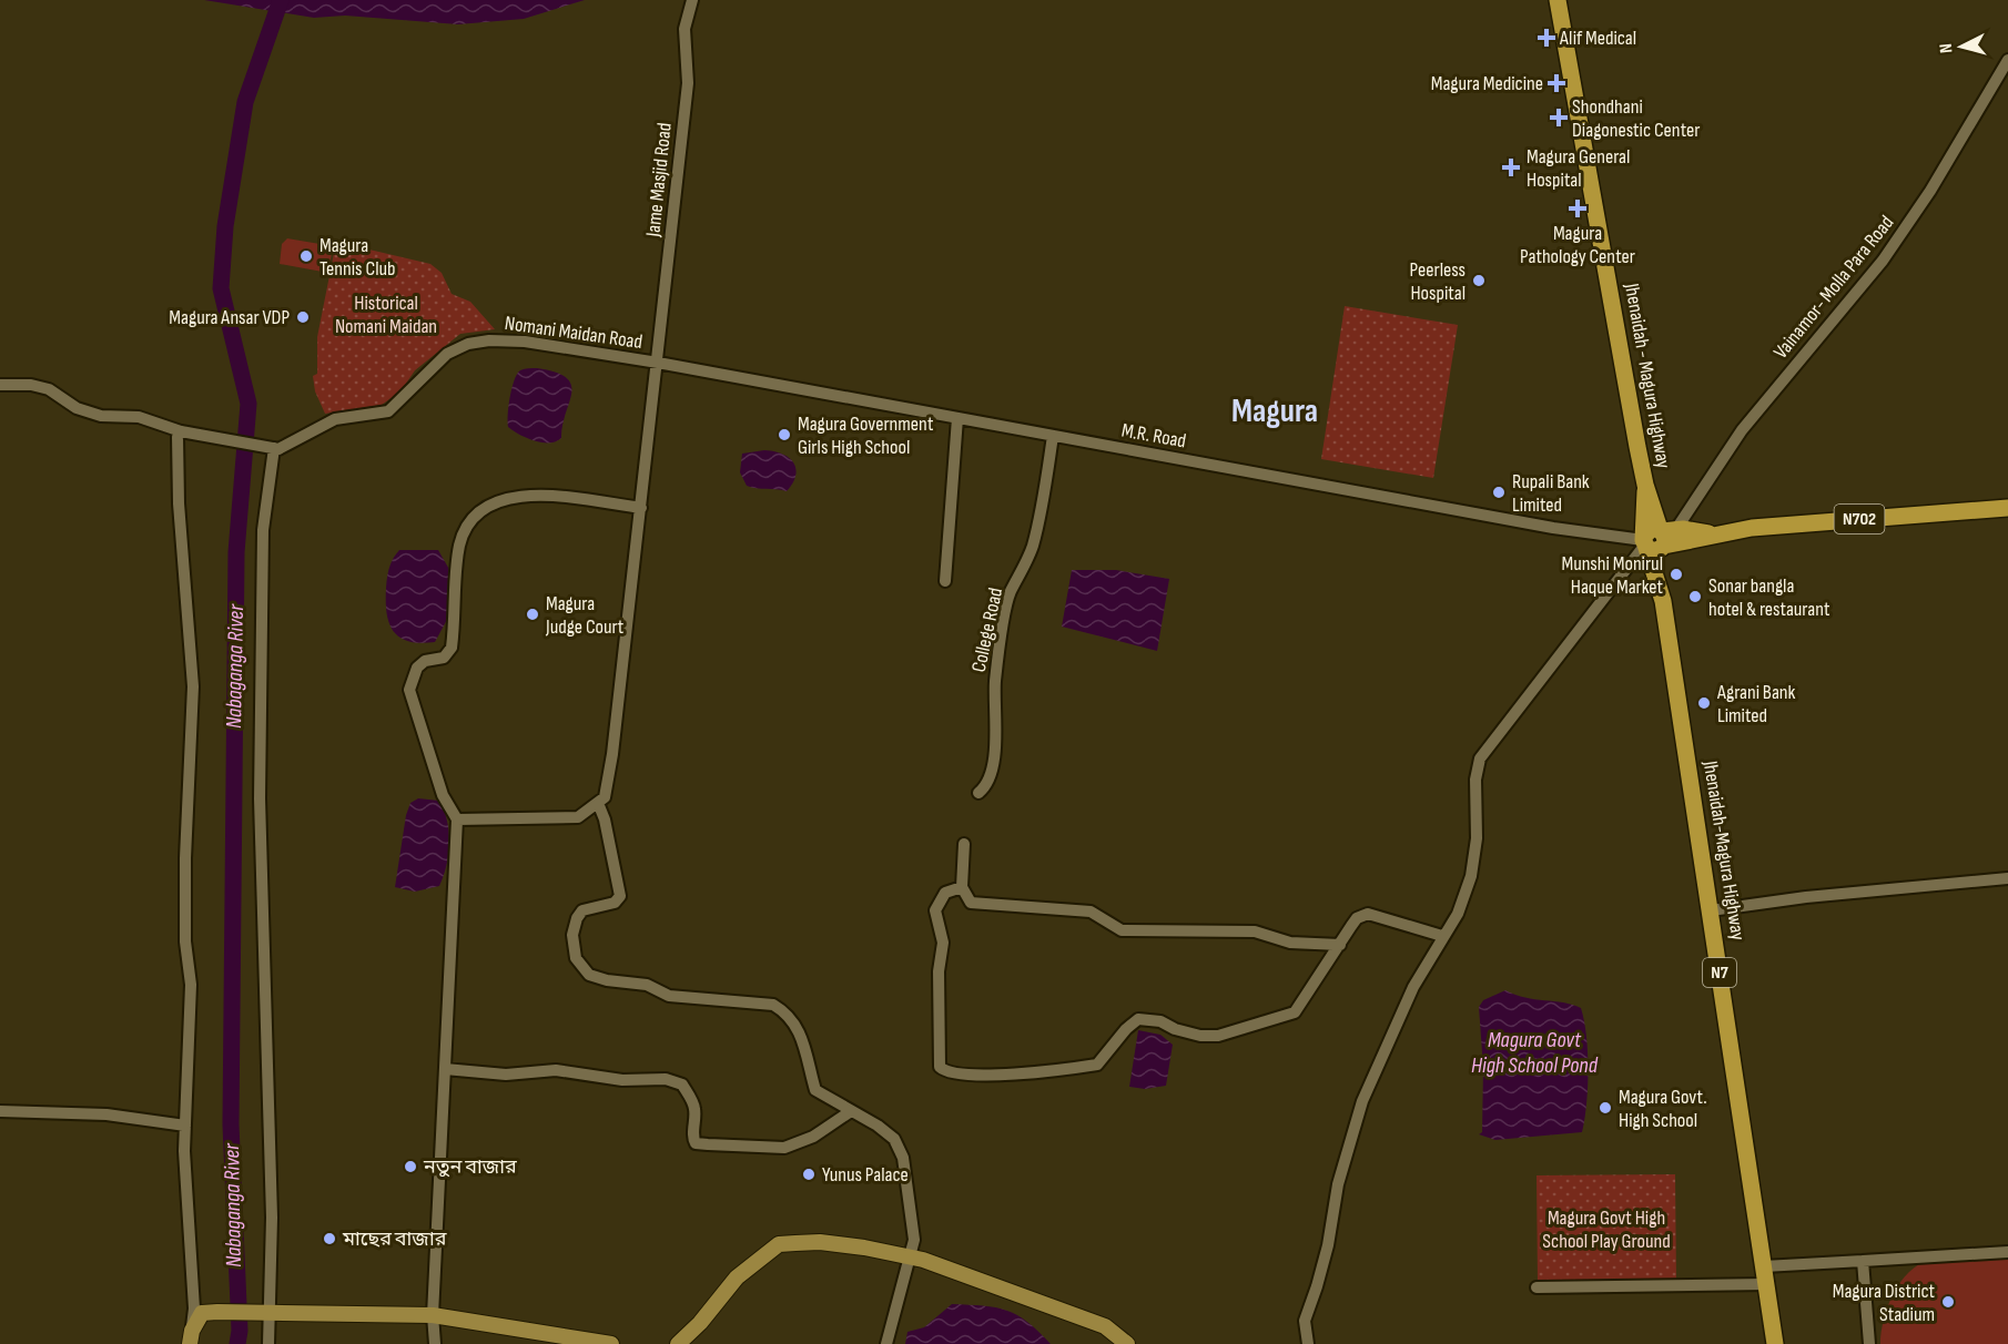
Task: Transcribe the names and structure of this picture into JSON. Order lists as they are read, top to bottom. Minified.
{"streets":{"highway":["Jhenaidah - Magura Highway","N702","Jhenaidah-Magura Highway","N7"],"street":["Jame Masjid Road","Vainamor- Molla Para Road","Nomani Maidan Road","M.R. Road","College Road"]},"crossings":[["Jame Masjid Road","Nomani Maidan Road"],["Jame Masjid Road","M.R. Road"],["Vainamor- Molla Para Road","Jhenaidah - Magura Highway"],["Vainamor- Molla Para Road","M.R. Road"],["Vainamor- Molla Para Road","N702"],["Vainamor- Molla Para Road","Jhenaidah-Magura Highway"],["Nomani Maidan Road","M.R. Road"],["Jhenaidah - Magura Highway","M.R. Road"],["Jhenaidah - Magura Highway","N702"],["Jhenaidah - Magura Highway","Jhenaidah-Magura Highway"],["M.R. Road","N702"],["M.R. Road","College Road"],["M.R. Road","Jhenaidah-Magura Highway"],["N702","Jhenaidah-Magura Highway"]],"districts":["Magura"],"water":["Nabaganga River","Magura Govt High School Pond"],"parks":["Historical Nomani Maidan","Magura Govt High School Play Ground"],"places":{"health":["Alif Medical","Magura Medicine","Shondhani Diagonestic Center","Magura General Hospital","Magura Pathology Center"],"other":["Magura Tennis Club","Peerless Hospital","Magura Ansar VDP","Magura Government Girls High School","Rupali Bank Limited","Munshi Monirul Haque Market","Sonar bangla hotel & restaurant","Magura Judge Court","Agrani Bank Limited","Magura Govt. High School","নতুন বাজার","Yunus Palace","মাছের বাজার","Magura District Stadium"]},"north":"left"}
